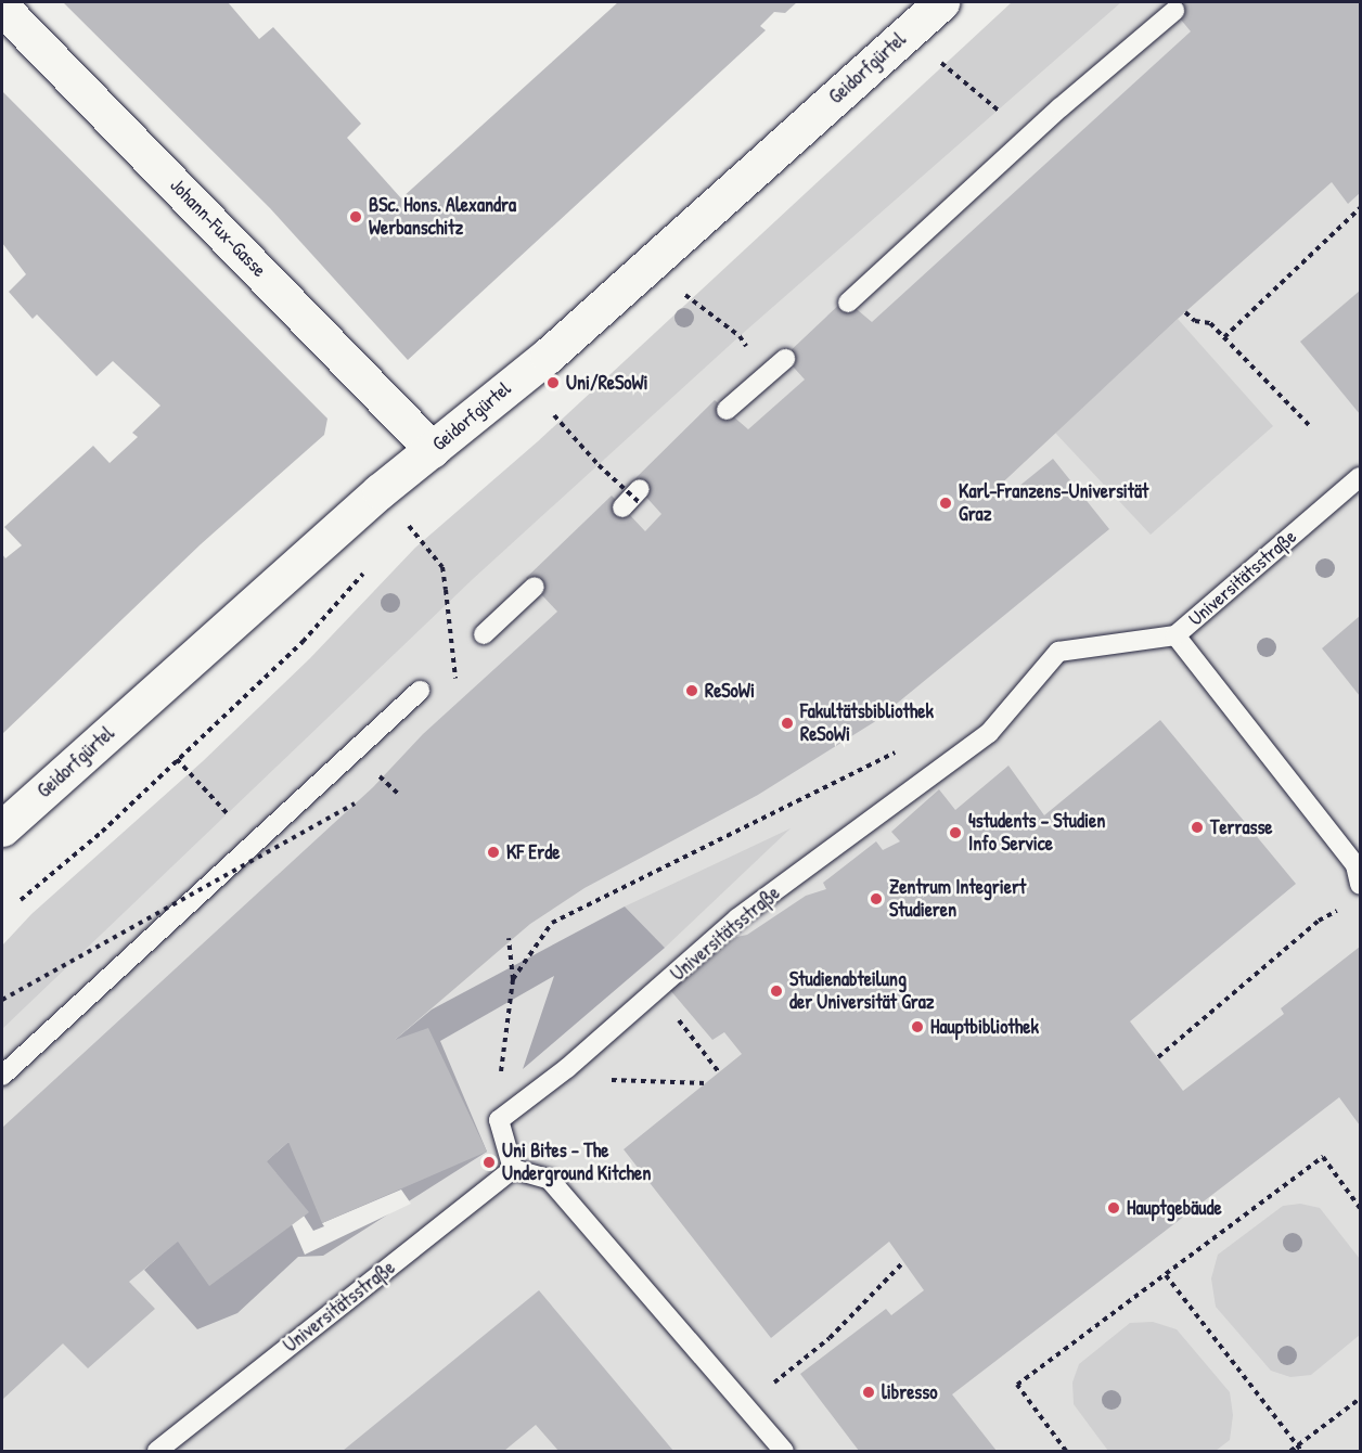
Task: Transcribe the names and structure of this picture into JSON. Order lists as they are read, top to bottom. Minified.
{"streets":{"street":["Geidorfgürtel","Johann-Fux-Gasse"],"lane":["Universitätsstraße"]},"crossings":[["Geidorfgürtel","Johann-Fux-Gasse"]],"places":["BSc. Hons. Alexandra Werbanschitz","Uni/ReSoWi","Karl-Franzens-Universität Graz","ReSoWi","Fakultätsbibliothek ReSoWi","Terrasse","4students – Studien Info Service","KF Erde","Zentrum Integriert Studieren","Studienabteilung der Universität Graz","Hauptbibliothek","Uni Bites - The Underground Kitchen","Hauptgebäude","libresso"]}
